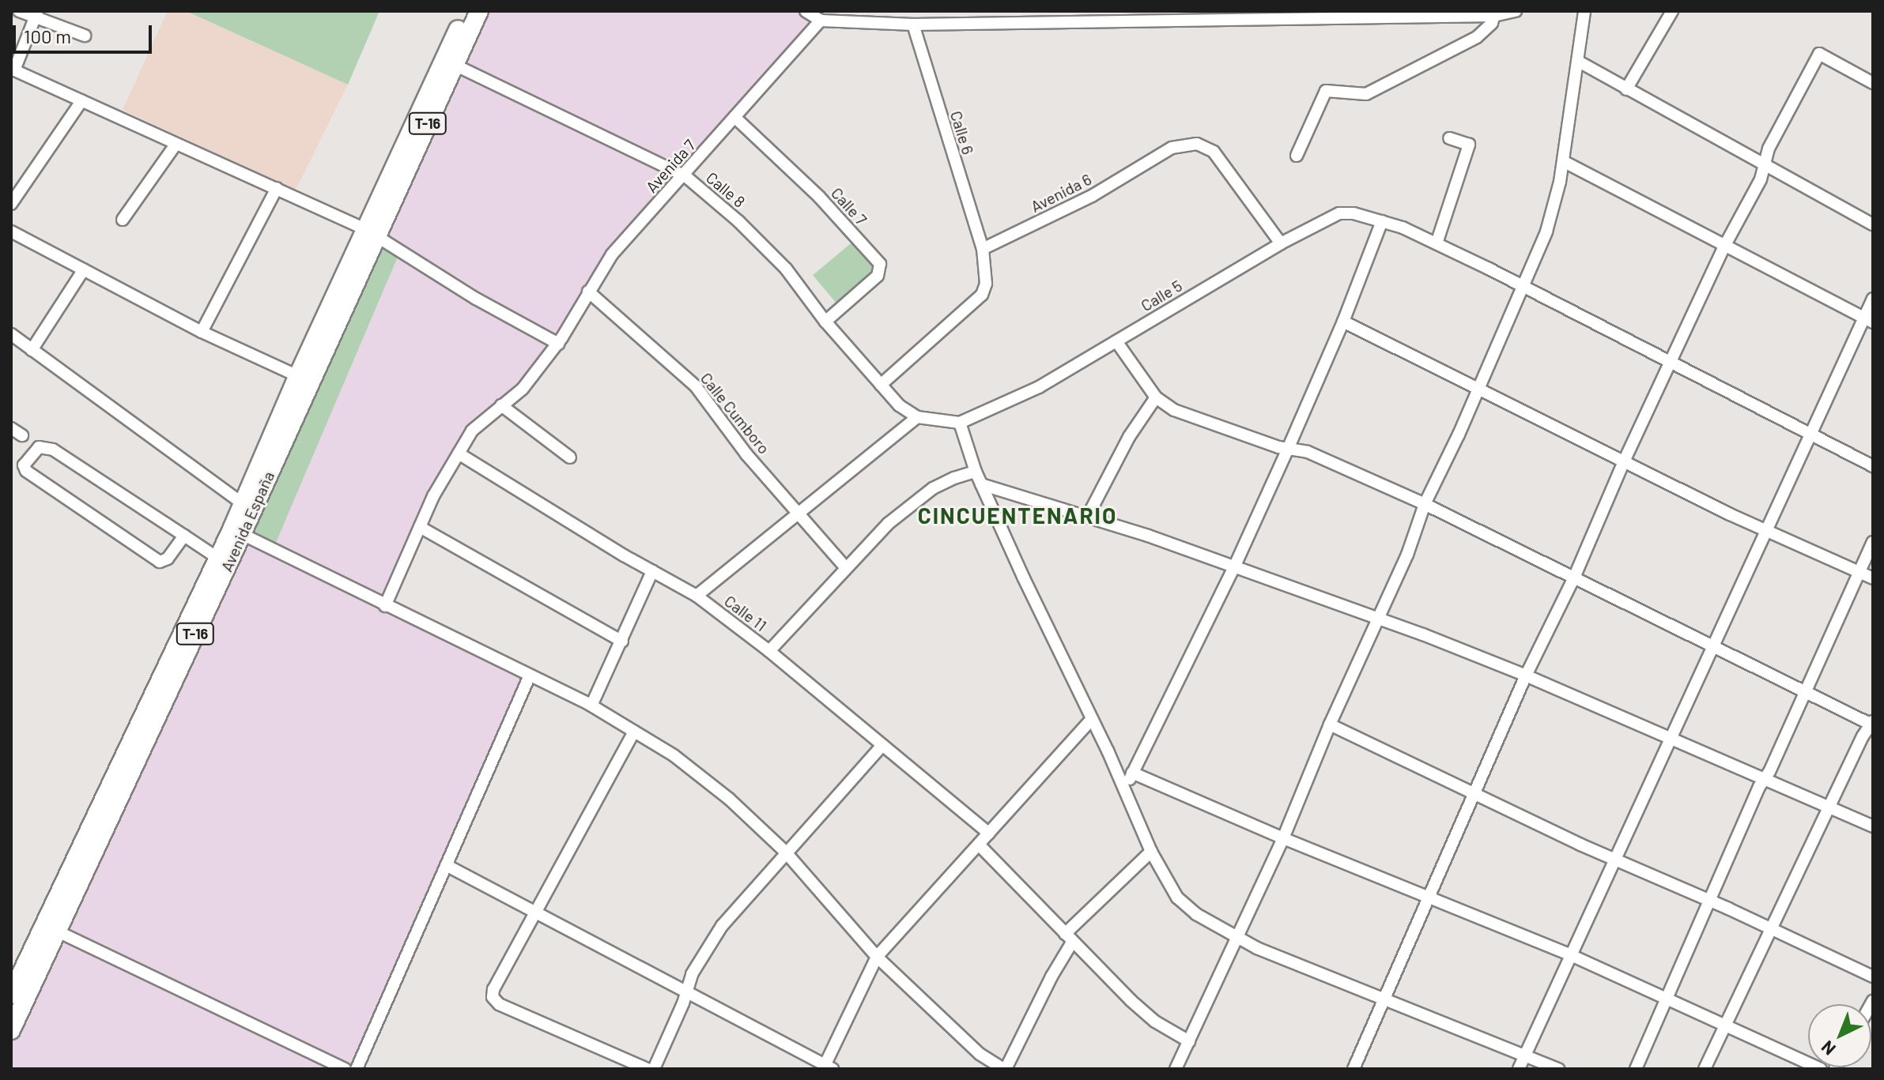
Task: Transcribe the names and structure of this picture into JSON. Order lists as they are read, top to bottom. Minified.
{"streets":{"highway":["T-16","Avenida España"],"street":["Calle 6","Avenida 7","Calle 8","Avenida 6","Calle 7","Calle 5","Calle Cumboro","Calle 11"]},"crossings":[["Calle 6","Avenida 6"],["Avenida 7","Calle 8"],["Avenida 7","Calle 7"],["Avenida 7","Calle Cumboro"],["Avenida 7","Calle 11"],["Calle 8","Calle 7"],["Calle 8","Avenida España"],["Avenida 6","Calle 5"]],"districts":["CINCUENTENARIO"],"scale_bar":"100 m","north":"bottom left"}
